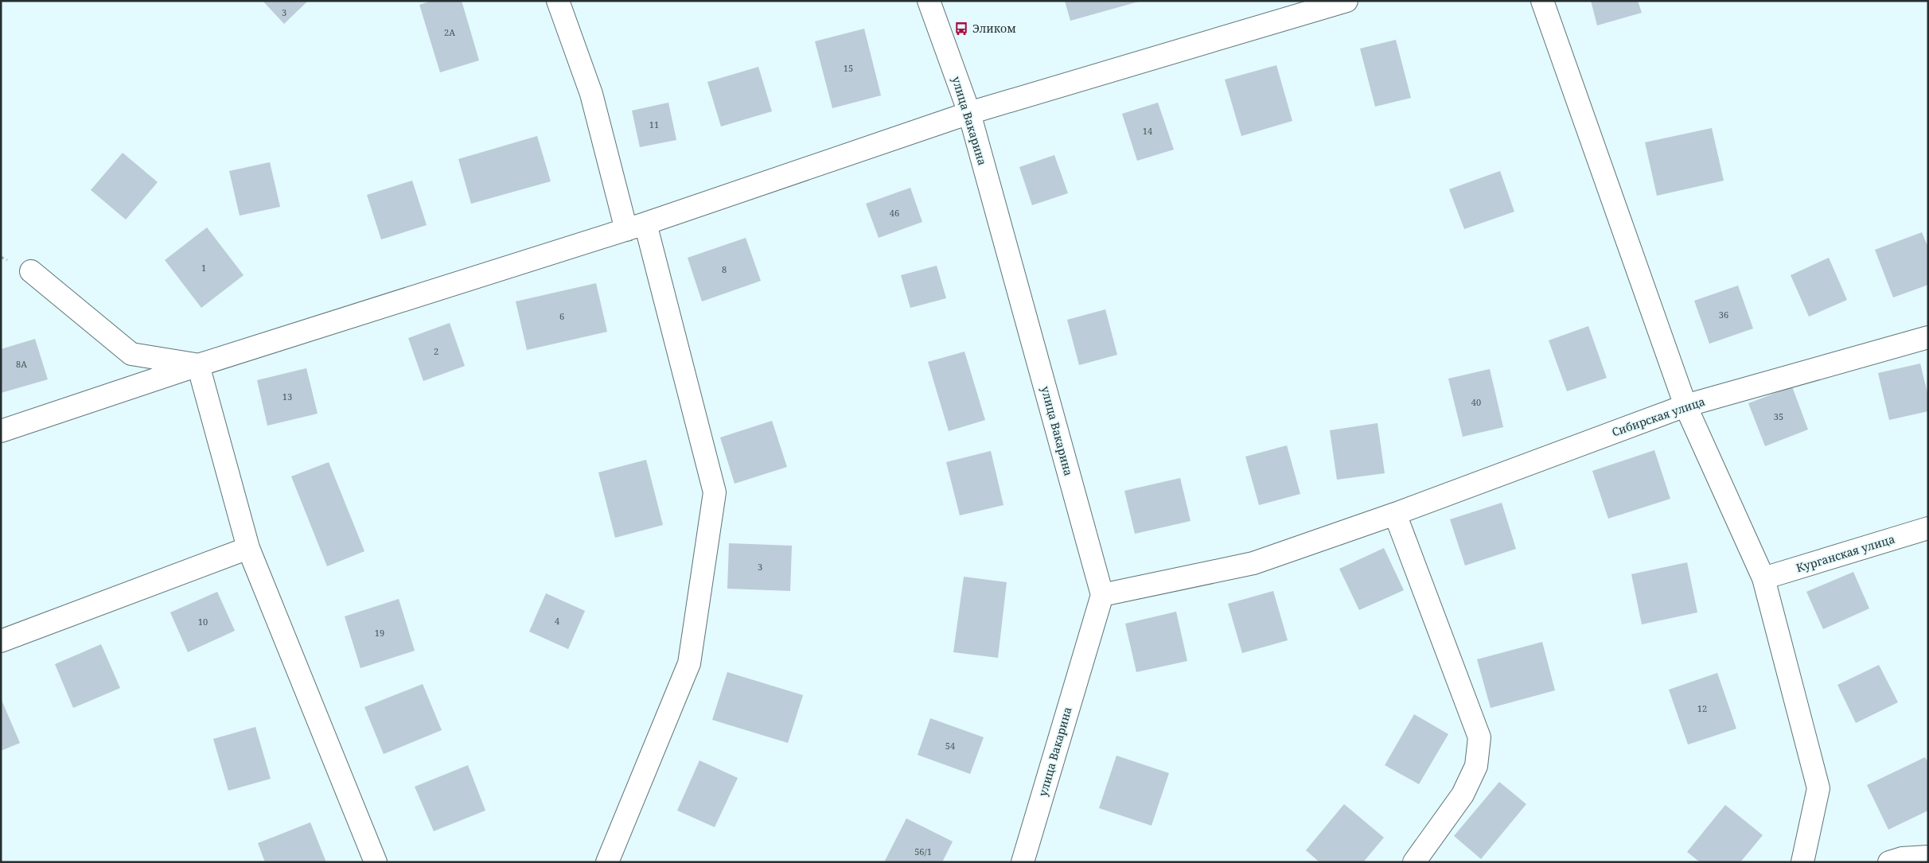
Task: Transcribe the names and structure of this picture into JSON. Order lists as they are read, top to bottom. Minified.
{"streets":{"street":["улица Вакарина","Сибирская улица","Курганская улица"]},"crossings":[["улица Вакарина","Сибирская улица"]],"places":{"bus stop":["Эликом"]},"house_numbers":["3","2А","15","11","14","46","1","8","36","6","2","8А","13","40","35","3","4","10","19","12","54","56/1"]}
